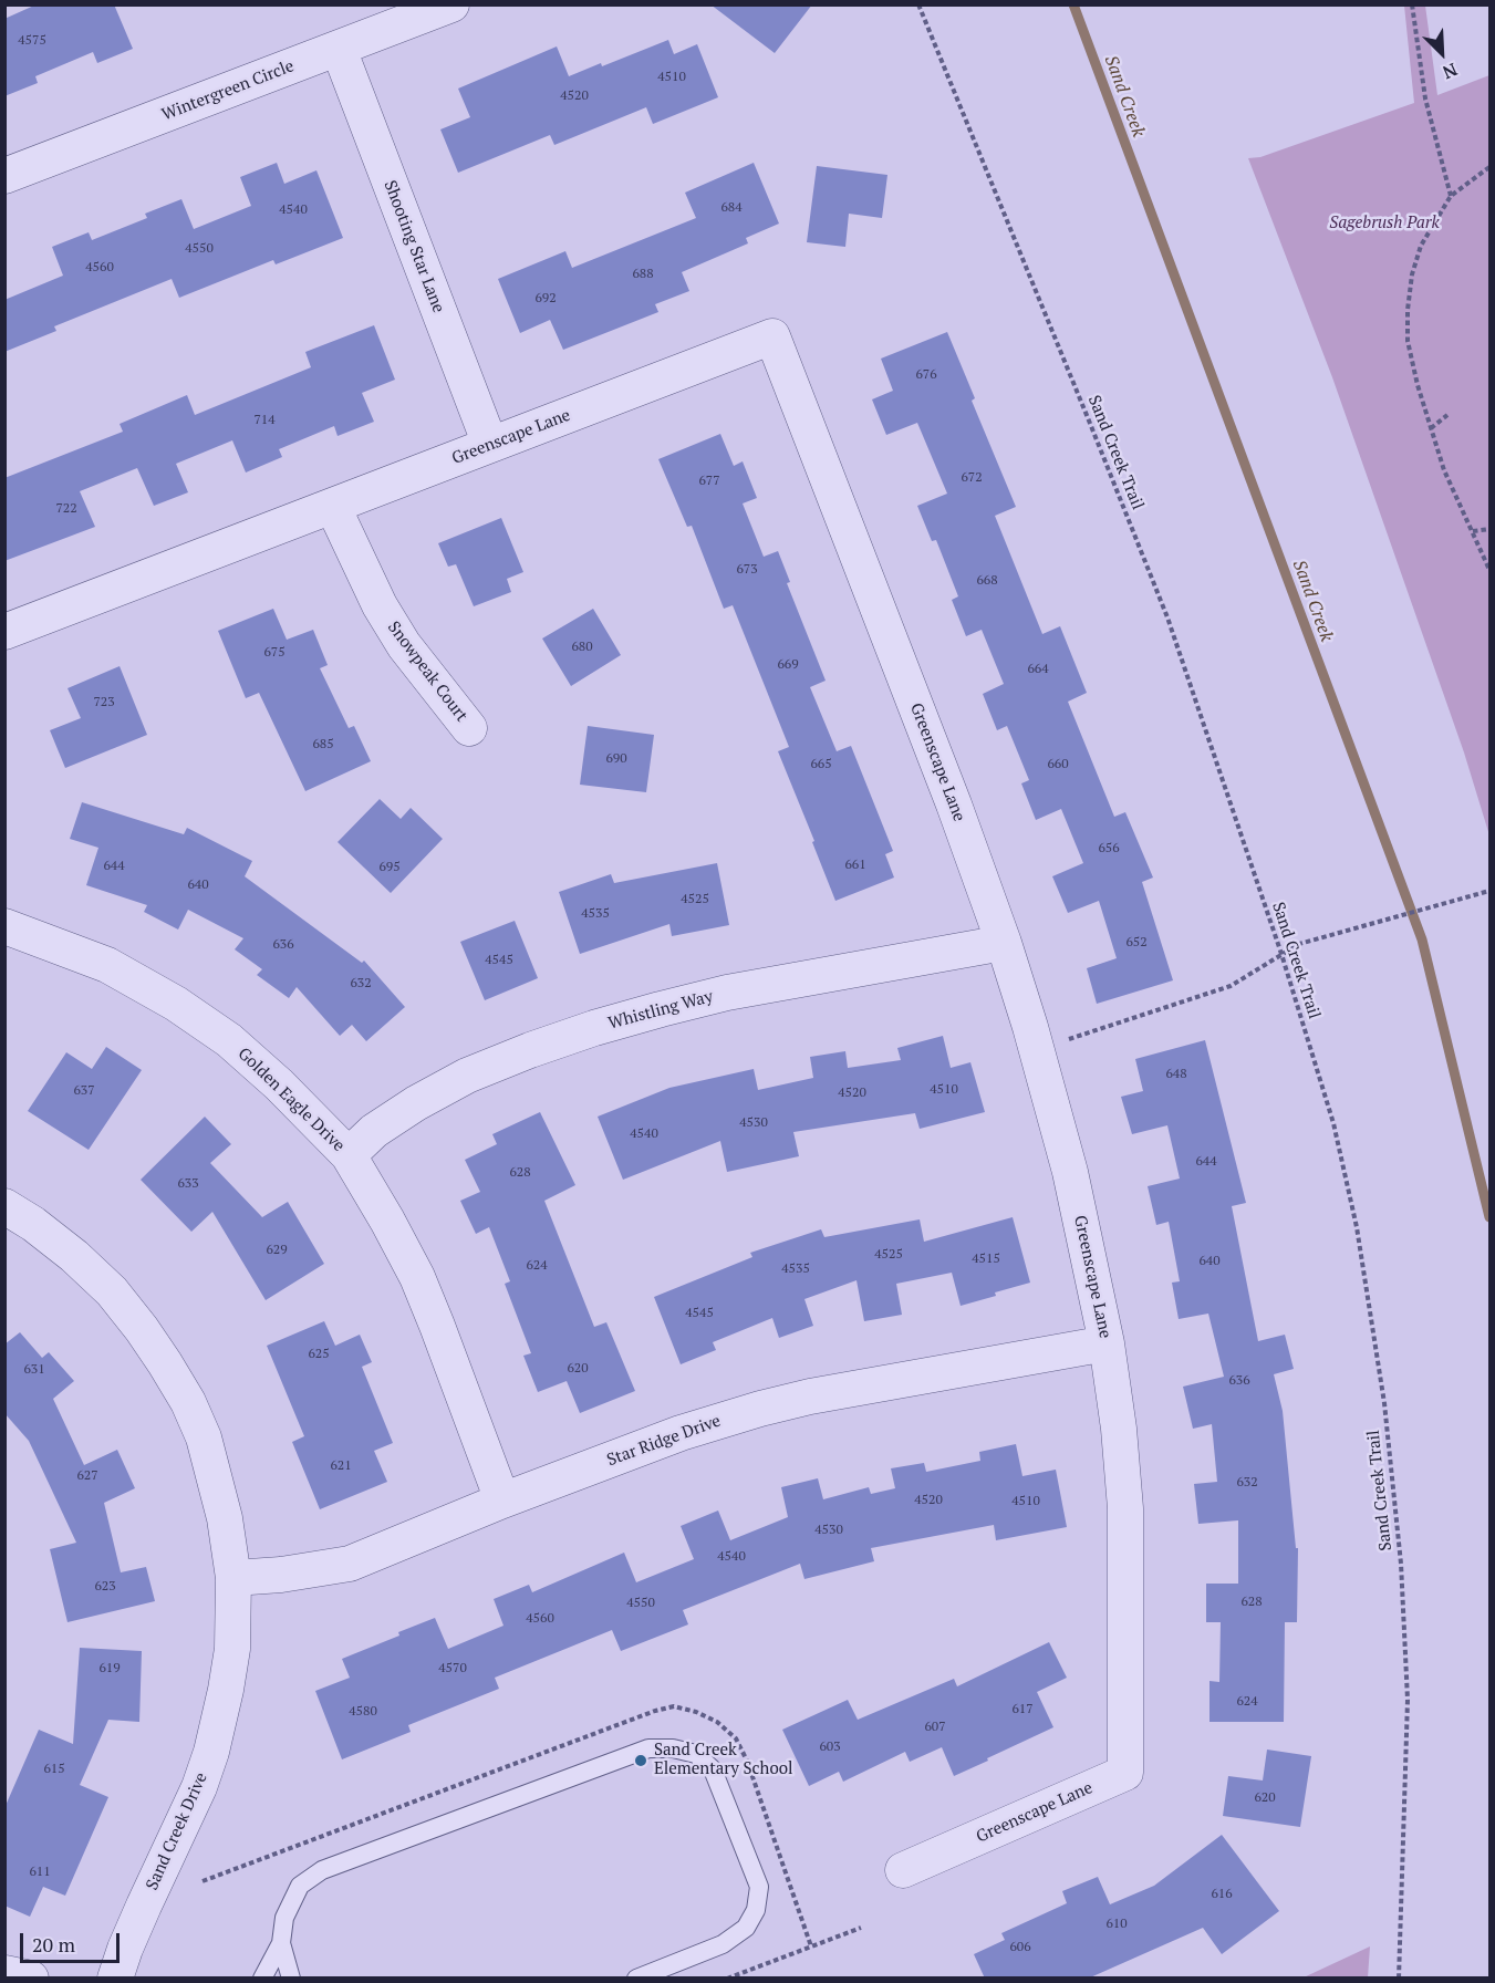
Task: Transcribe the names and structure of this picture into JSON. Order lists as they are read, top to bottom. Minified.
{"streets":{"street":["Wintergreen Circle","Shooting Star Lane","Greenscape Lane","Snowpeak Court","Whistling Way","Golden Eagle Drive","Star Ridge Drive","Sand Creek Drive"],"path":["Sand Creek Trail"]},"crossings":[["Wintergreen Circle","Shooting Star Lane"],["Shooting Star Lane","Greenscape Lane"],["Greenscape Lane","Snowpeak Court"],["Greenscape Lane","Whistling Way"],["Greenscape Lane","Star Ridge Drive"],["Whistling Way","Golden Eagle Drive"],["Golden Eagle Drive","Star Ridge Drive"],["Star Ridge Drive","Sand Creek Drive"]],"water":["Sand Creek"],"parks":["Sagebrush Park"],"places":["Sand Creek Elementary School"],"house_numbers":["4575","4510","4520","684","4540","4550","4560","688","692","676","714","672","677","722","673","668","680","675","669","664","723","685","690","665","660","656","661","644","695","640","4525","4535","652","636","4545","632","648","4510","637","4520","4530","4540","644","628","633","629","4525","4515","640","624","4535","4545","625","620","631","636","621","627","632","4520","4510","4530","4540","623","628","4550","4560","619","4570","624","617","4580","607","603","615","620","611","616","610","606"],"scale_bar":"20 m","north":"bottom right"}
